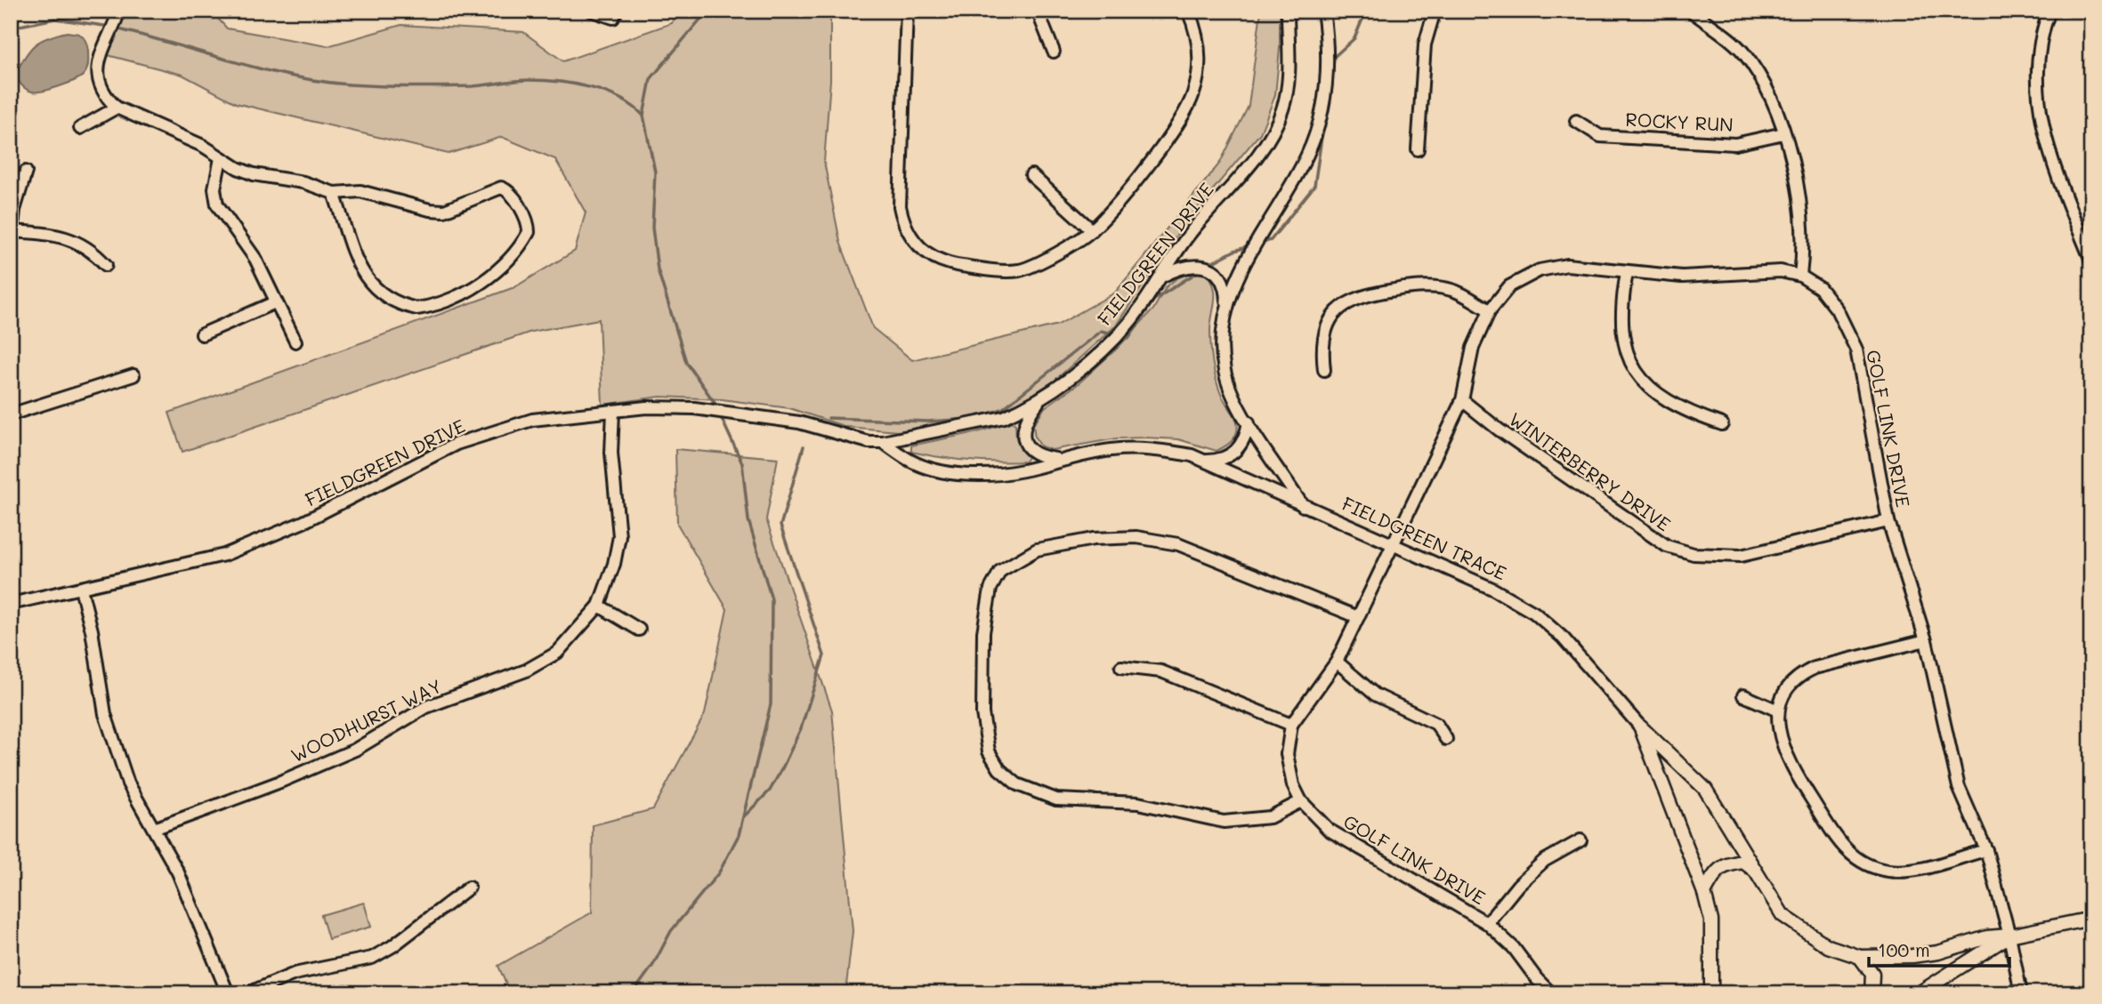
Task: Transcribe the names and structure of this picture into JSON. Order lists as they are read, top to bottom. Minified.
{"streets":{"street":["ROCKY RUN","FIELDGREEN DRIVE","GOLF LINK DRIVE","WINTERBERRY DRIVE","FIELDGREEN TRACE","WOODHURST WAY"]},"crossings":[["FIELDGREEN DRIVE","FIELDGREEN TRACE"],["FIELDGREEN DRIVE","WOODHURST WAY"],["GOLF LINK DRIVE","WINTERBERRY DRIVE"],["GOLF LINK DRIVE","FIELDGREEN TRACE"]],"scale_bar":"100 m"}
